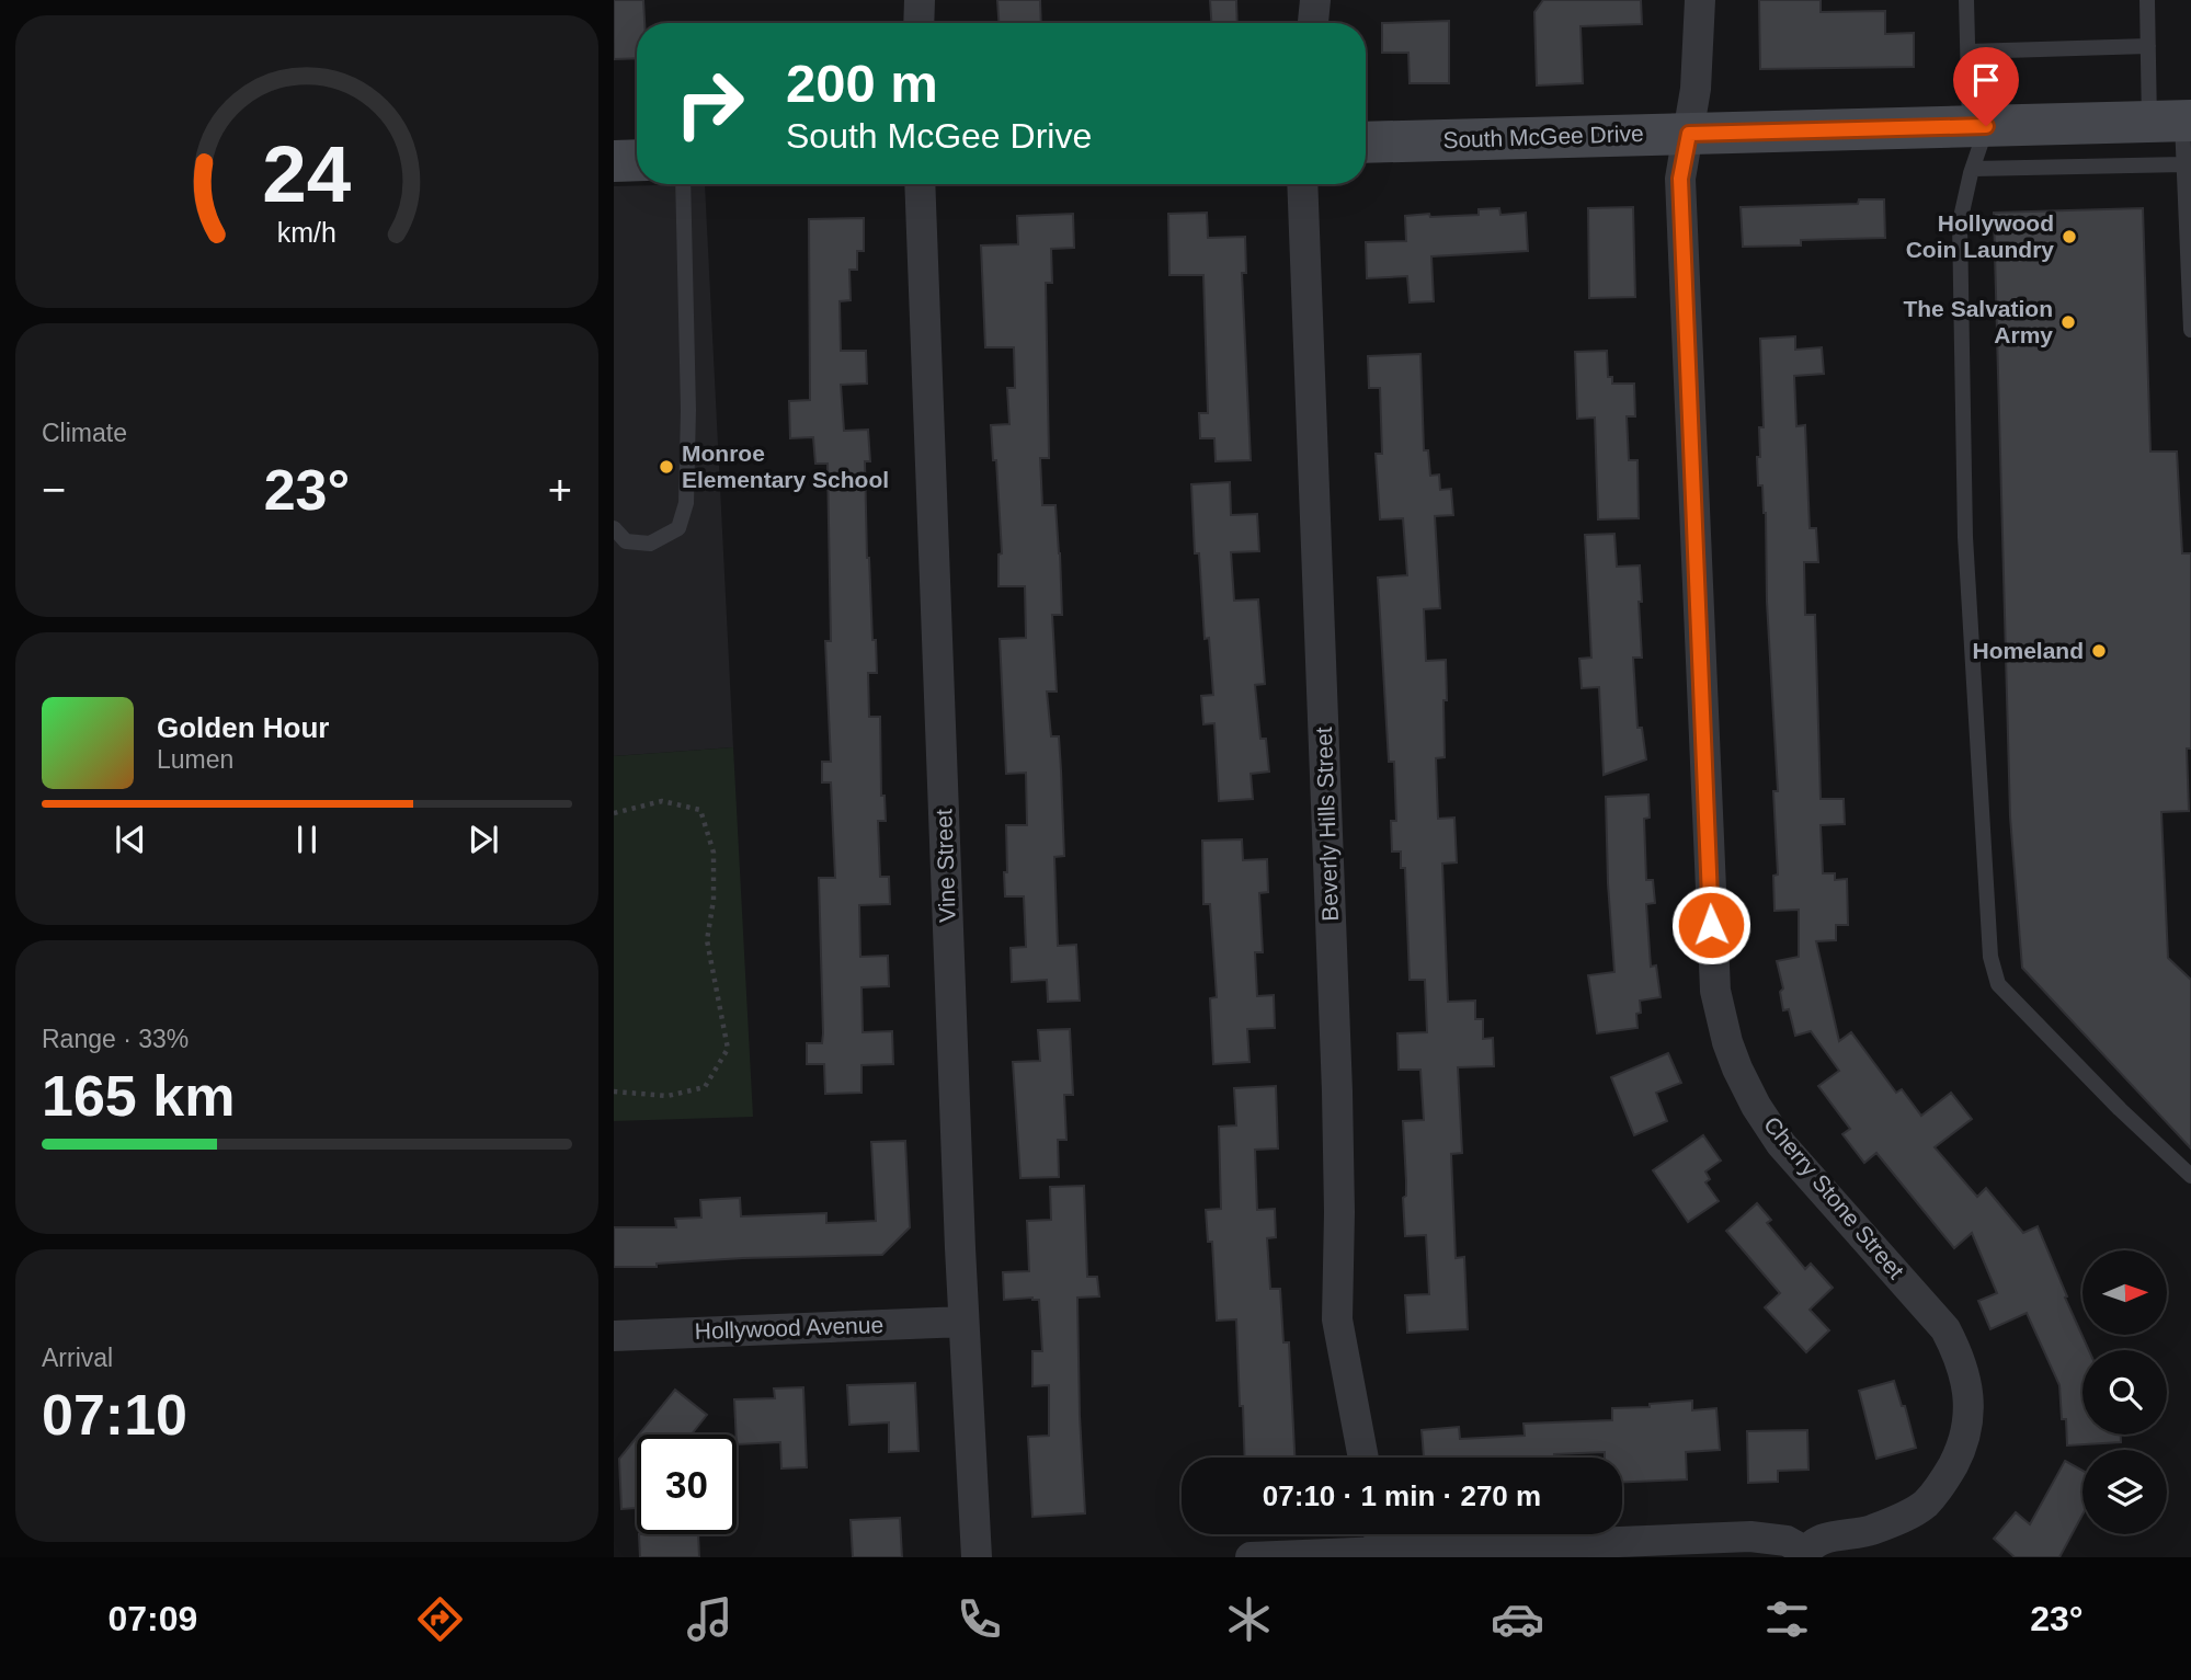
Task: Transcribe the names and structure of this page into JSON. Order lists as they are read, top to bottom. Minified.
{"streets":{"street":["South McGee Drive","Beverly Hills Street","Vine Street","Cherry Stone Street","Hollywood Avenue"]},"crossings":[["South McGee Drive","Cherry Stone Street"],["Vine Street","Hollywood Avenue"]],"places":["Hollywood Coin Laundry","The Salvation Army","Monroe Elementary School","Homeland"],"north":"right","page":{"turn":["200 m","South McGee Drive"],"tile":["Climate",["Range · 33%","165 km"],["Arrival","07:10"]],"heat":["−","23°","+"],"song":["Golden Hour","Lumen"],"limit":"30","trip":"07:10 · 1 min · 270 m","tabs":["07:09","23°"],"gauge":["24","km/h"]}}
